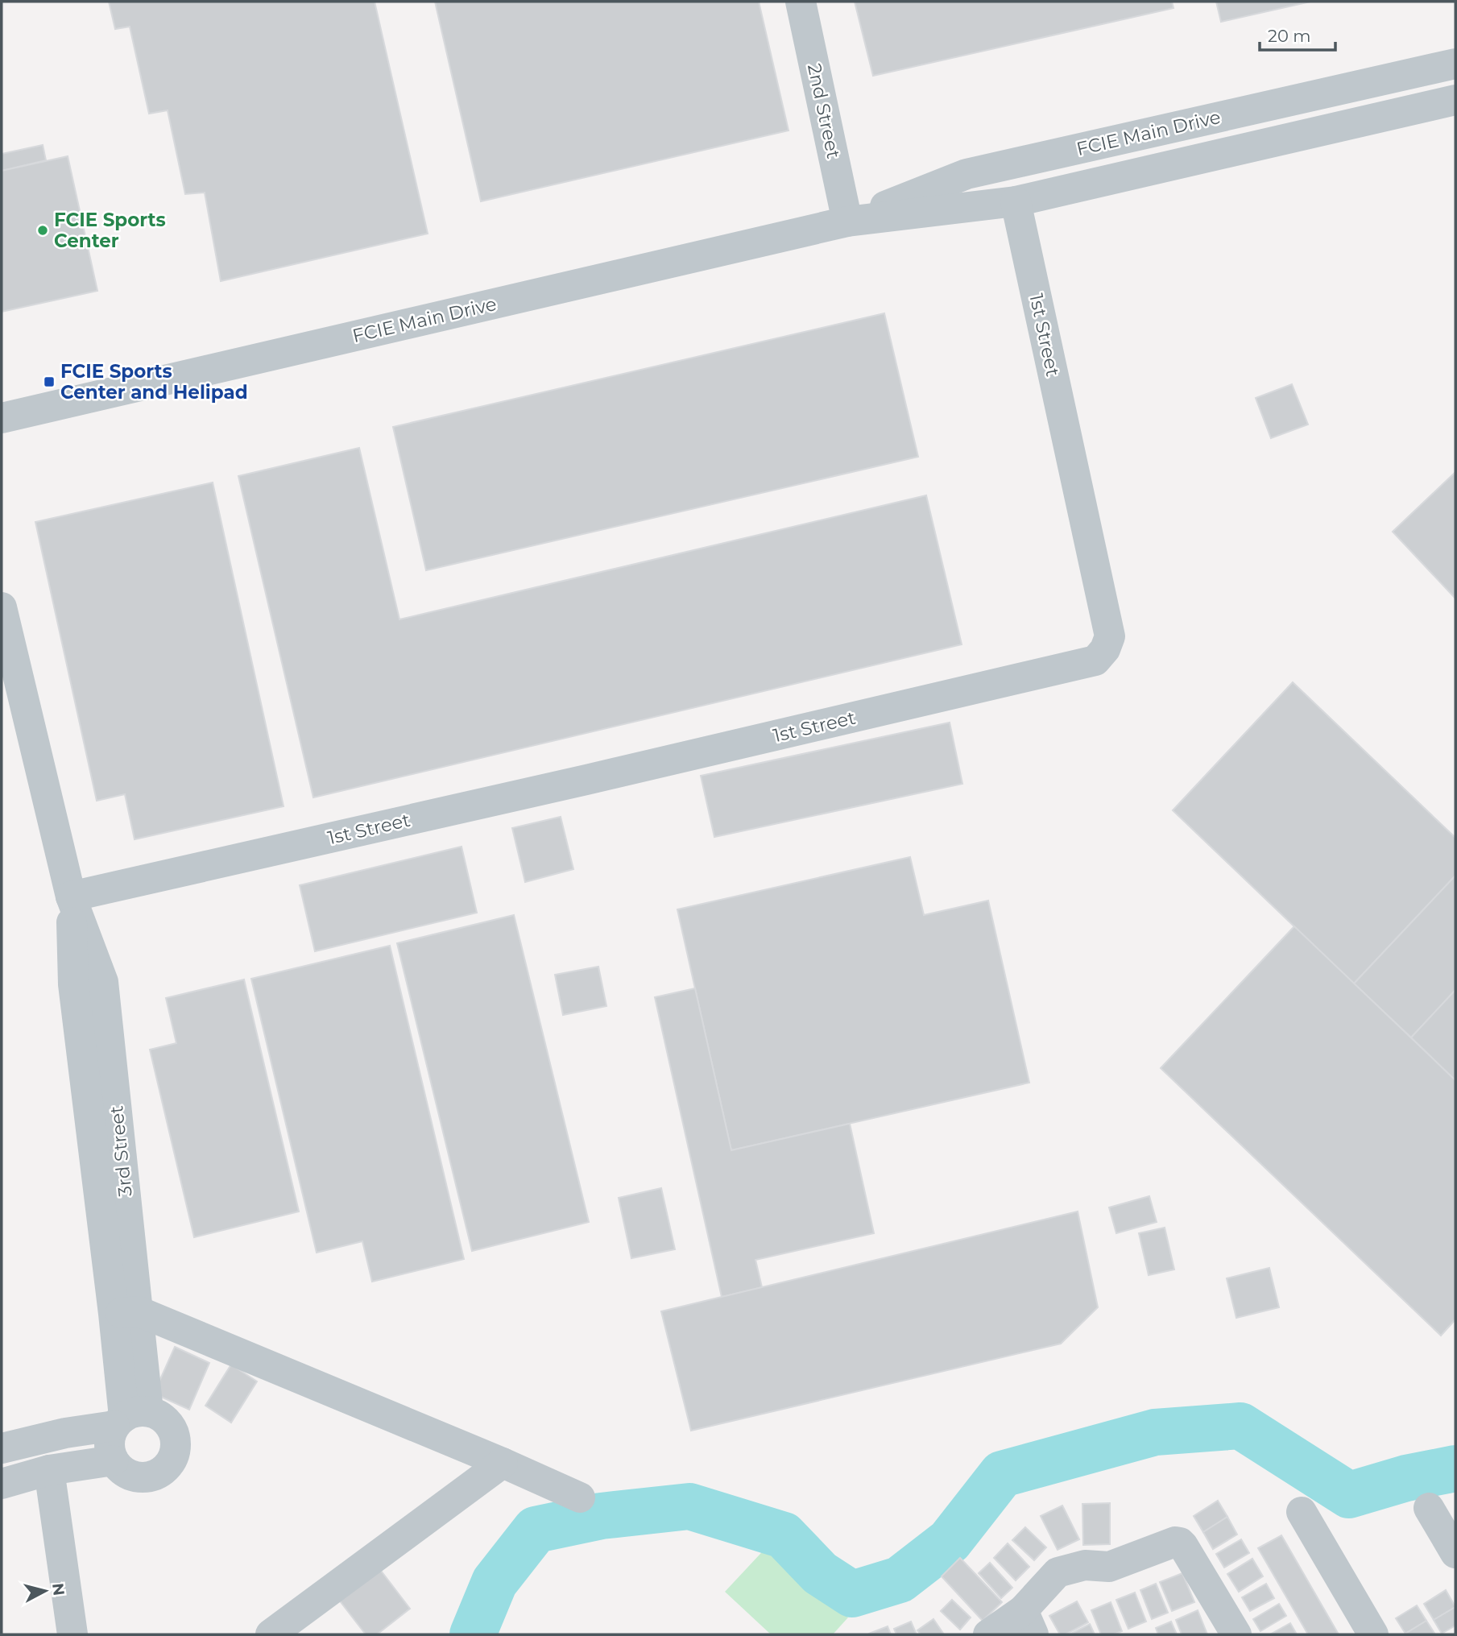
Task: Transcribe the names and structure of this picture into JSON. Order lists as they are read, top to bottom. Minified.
{"streets":{"street":["2nd Street","FCIE Main Drive","1st Street","3rd Street"]},"crossings":[["2nd Street","FCIE Main Drive"],["FCIE Main Drive","1st Street"],["1st Street","3rd Street"]],"places":{"other":["FCIE Sports Center"],"transit":["FCIE Sports Center and Helipad"]},"scale_bar":"20 m","north":"right"}
